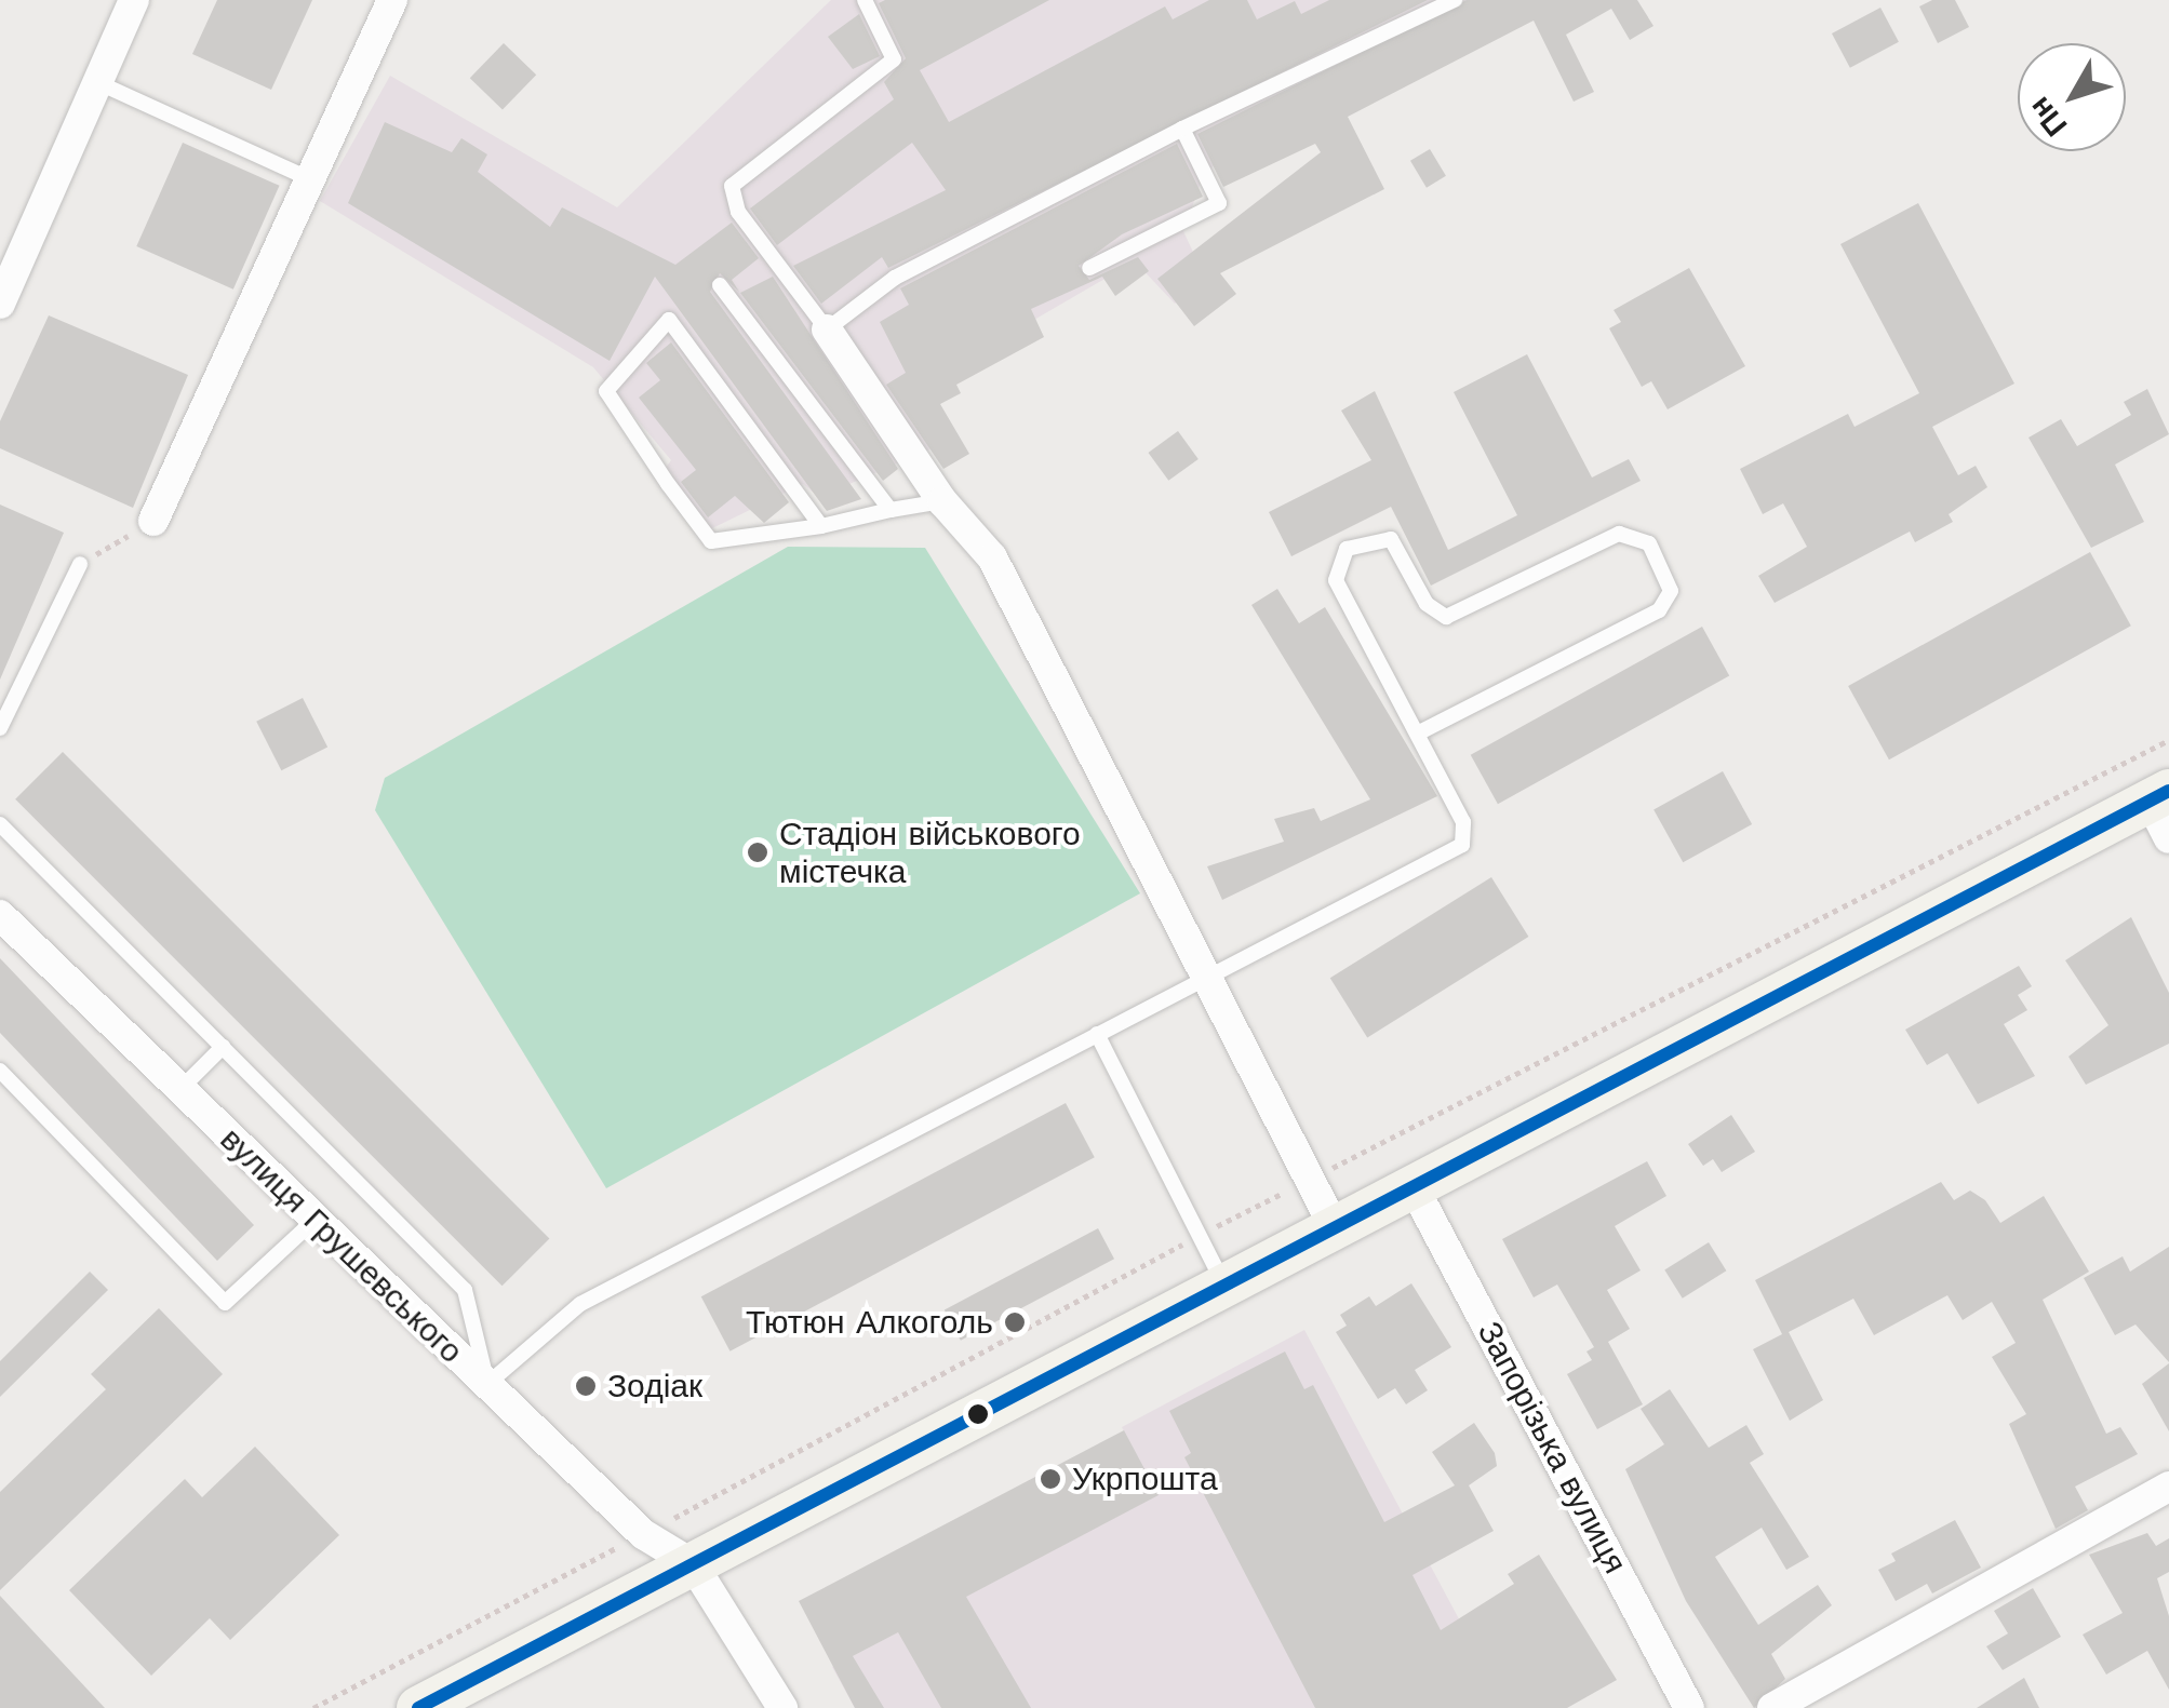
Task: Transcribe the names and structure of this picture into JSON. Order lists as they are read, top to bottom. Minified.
{"streets":{"street":["вулиця Грушевського","Запорізька вулиця"]},"places":["Стадіон військового містечка","Тютюн Алкоголь","Зодіак","Укрпошта"],"north":"bottom left"}
